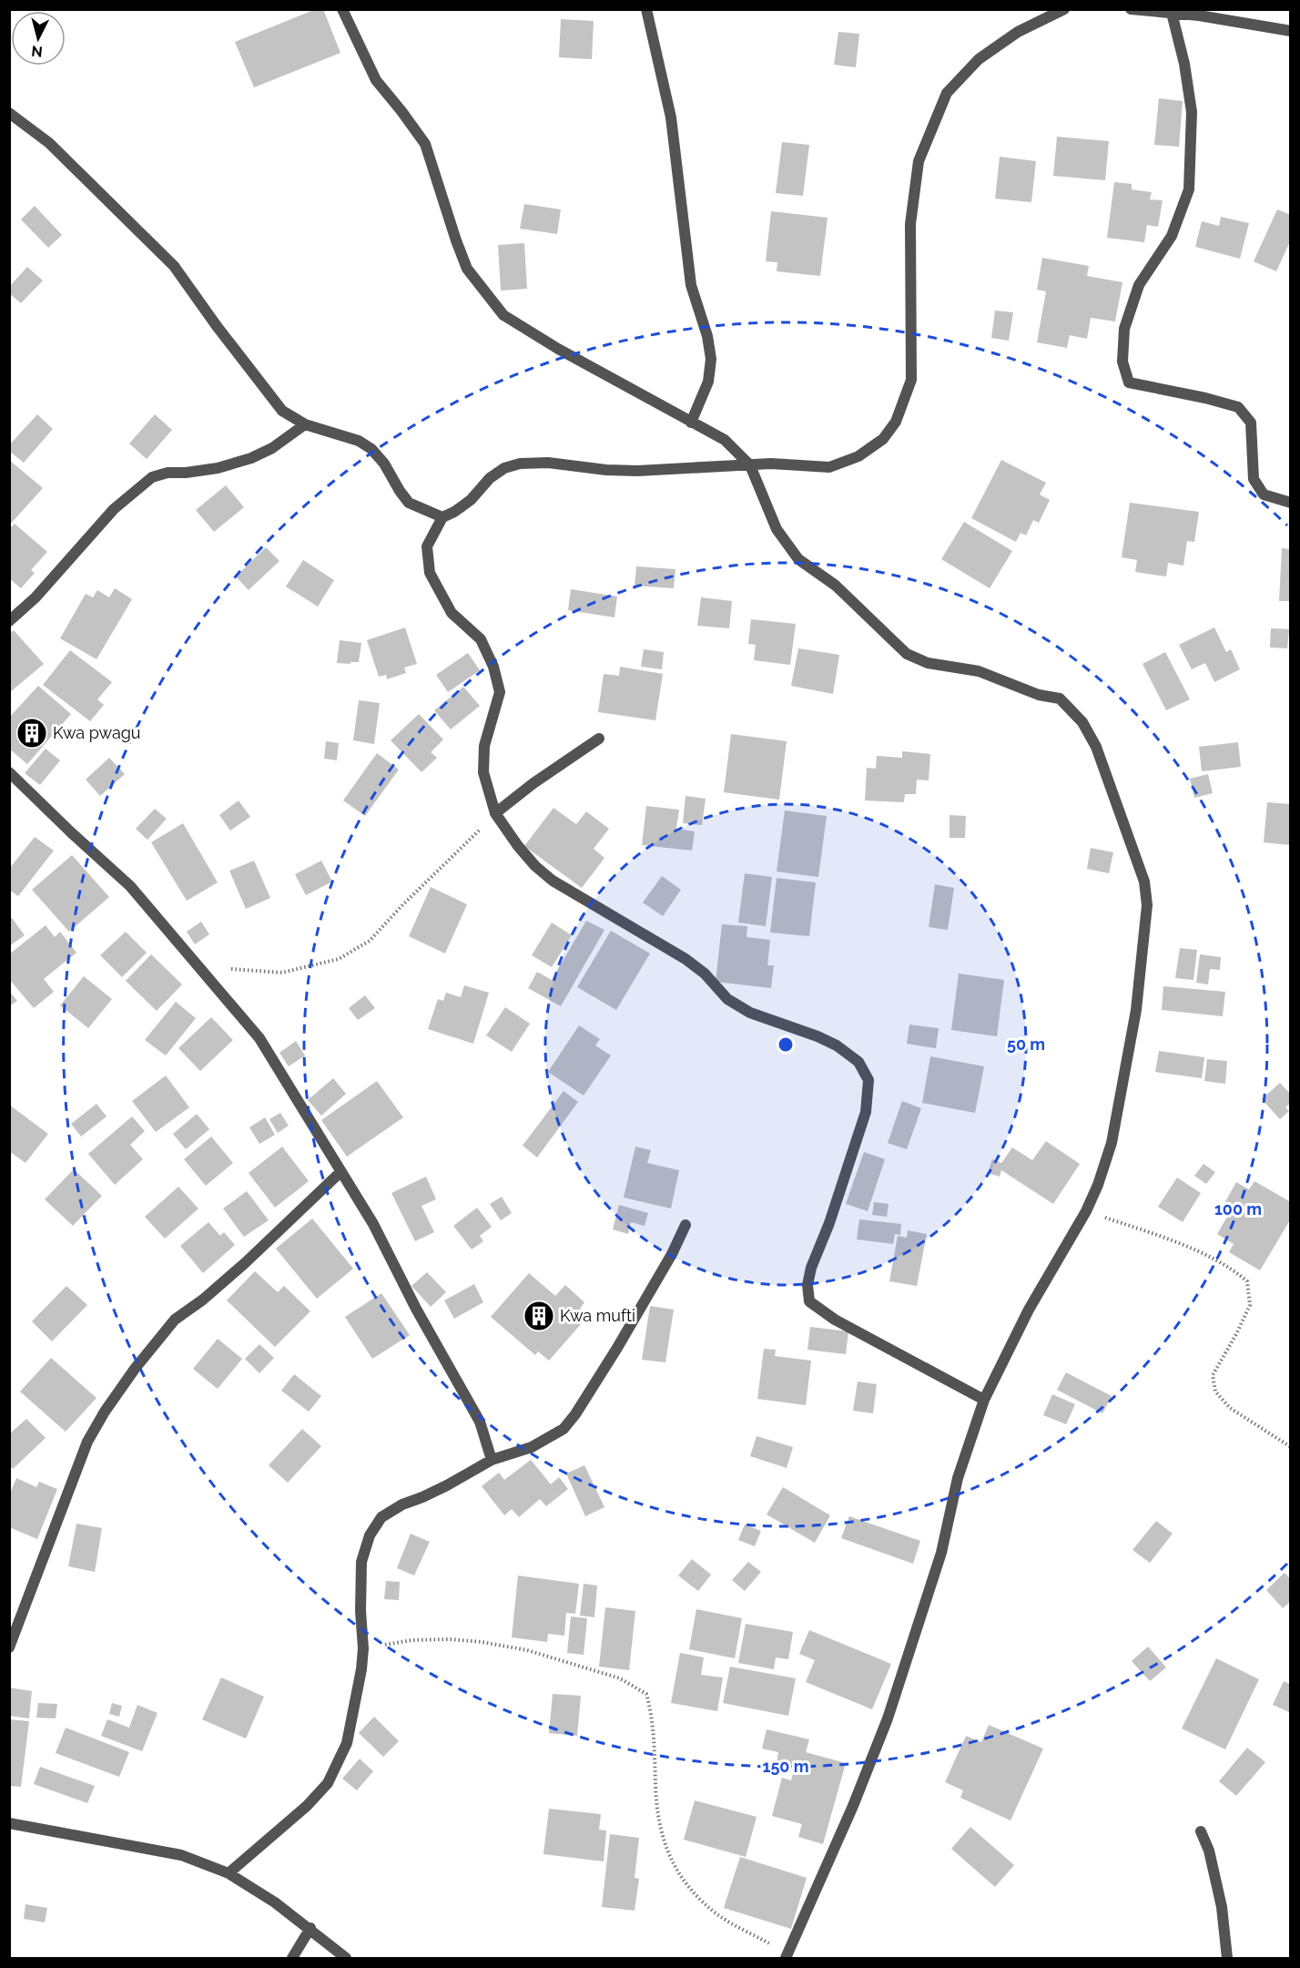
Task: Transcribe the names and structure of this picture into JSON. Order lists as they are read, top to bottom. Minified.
{"places":{"building":["Kwa pwagu","Kwa mufti"]},"north":"bottom","rings":["50 m","100 m","150 m"]}
